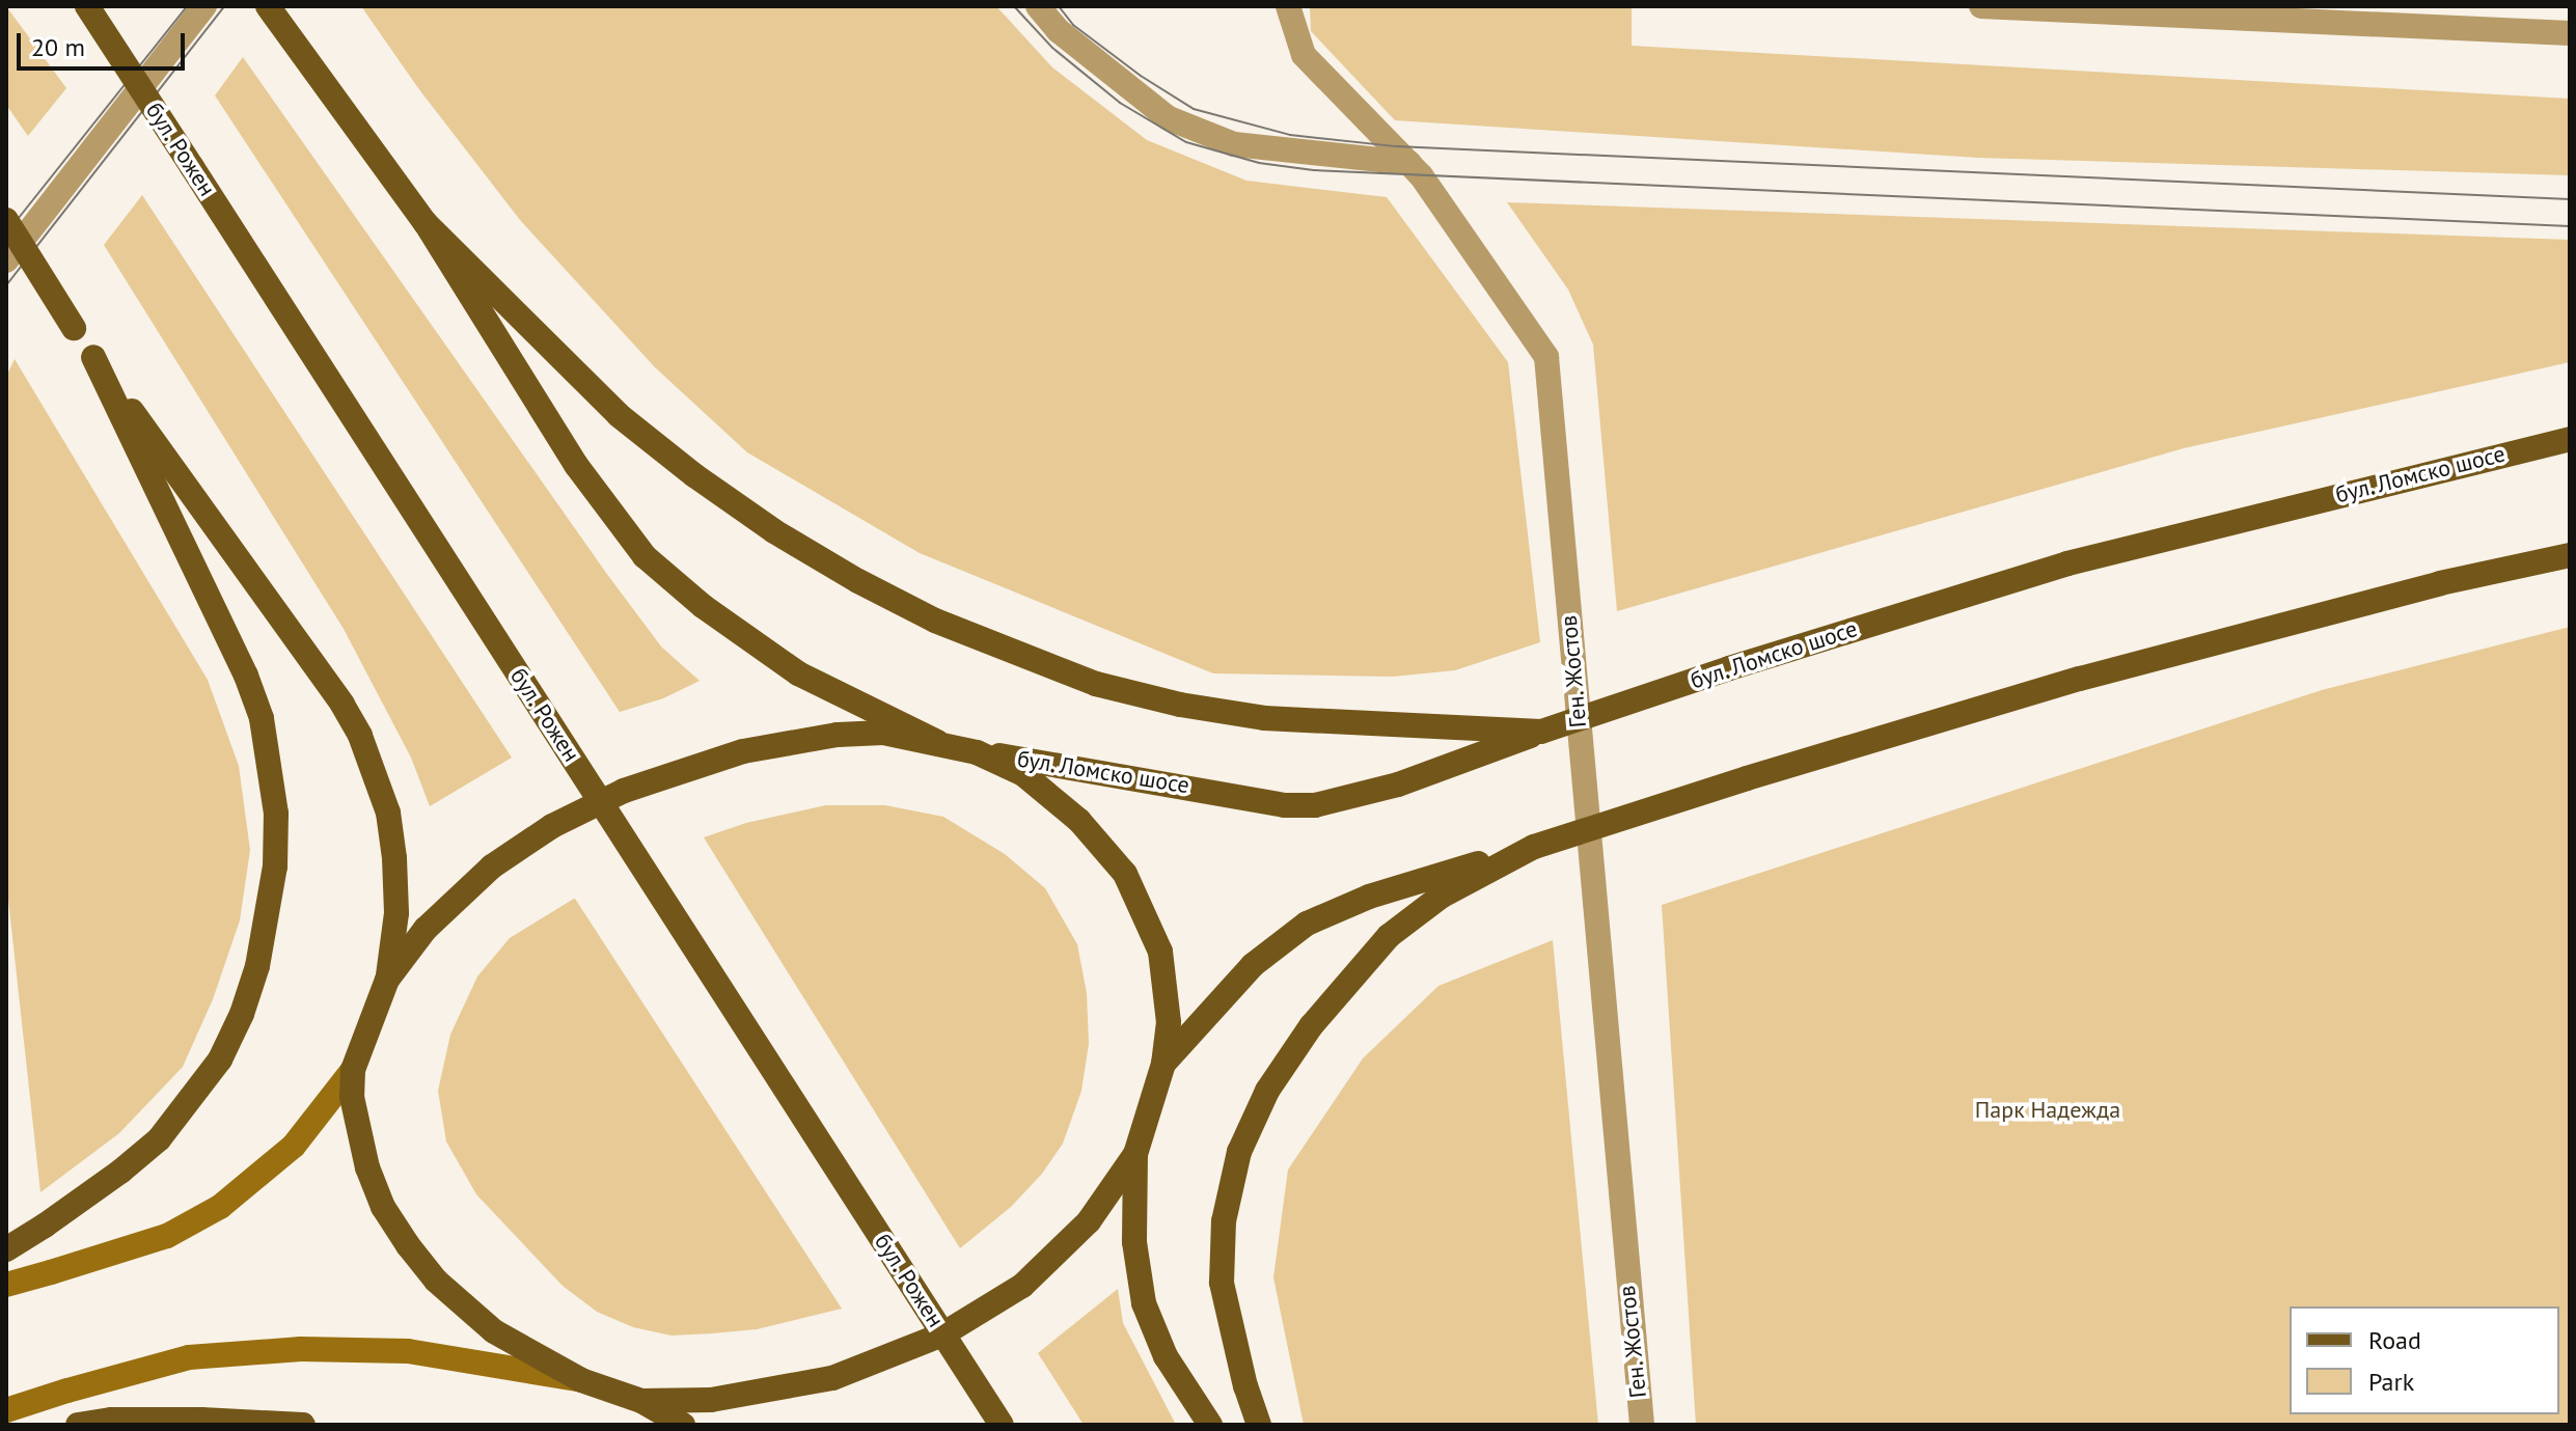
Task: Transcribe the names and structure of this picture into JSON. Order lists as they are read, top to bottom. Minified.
{"streets":{"main road":["бул. Рожен","бул. Ломско шосе"],"street":["Ген. Жостов"]},"parks":["Парк Надежда"],"legend":["Road","Park"],"scale_bar":"20 m"}
